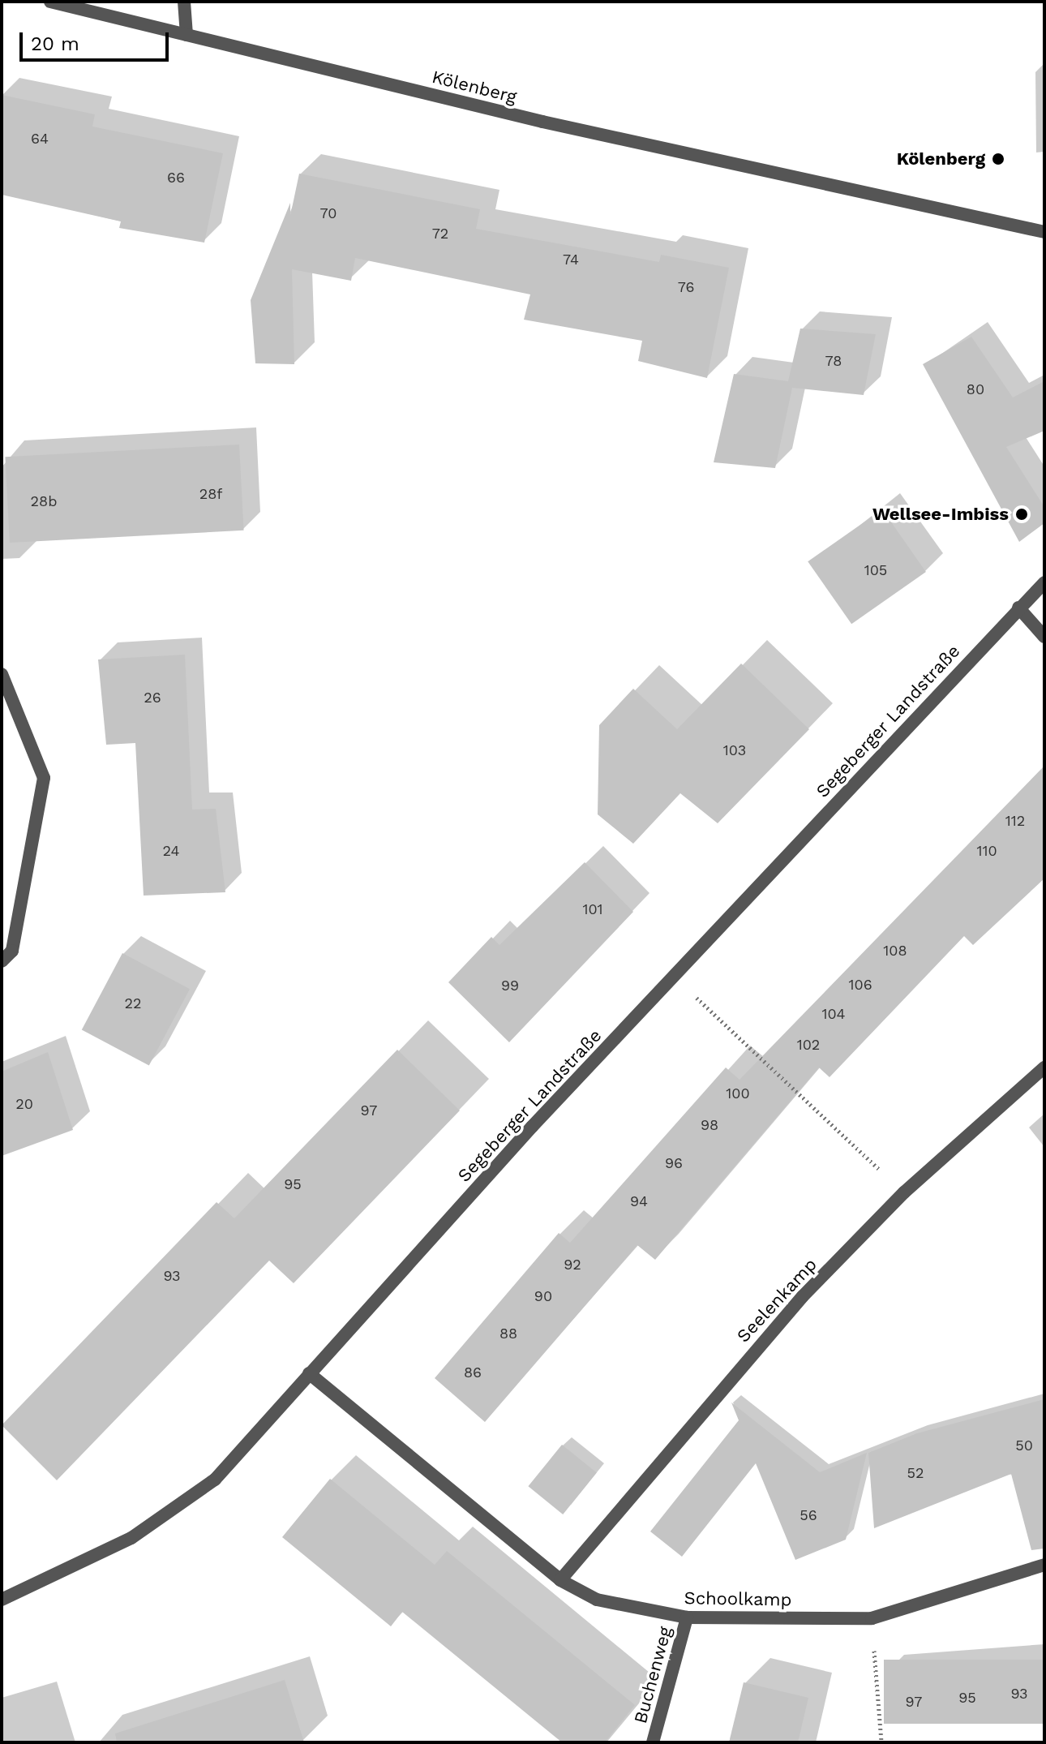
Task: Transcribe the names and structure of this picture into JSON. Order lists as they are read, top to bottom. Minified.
{"streets":{"street":["Kölenberg","Segeberger Landstraße","Seelenkamp","Schoolkamp","Buchenweg"]},"crossings":[["Segeberger Landstraße","Schoolkamp"],["Seelenkamp","Schoolkamp"],["Schoolkamp","Buchenweg"]],"places":["Kölenberg","Wellsee-Imbiss"],"house_numbers":["64","66","70","72","74","76","78","80","28f","28b","105","26","103","112","24","110","101","108","106","99","22","104","102","100","20","97","98","96","95","94","92","93","90","88","86","50","52","56","93","95","97"],"scale_bar":"20 m"}
